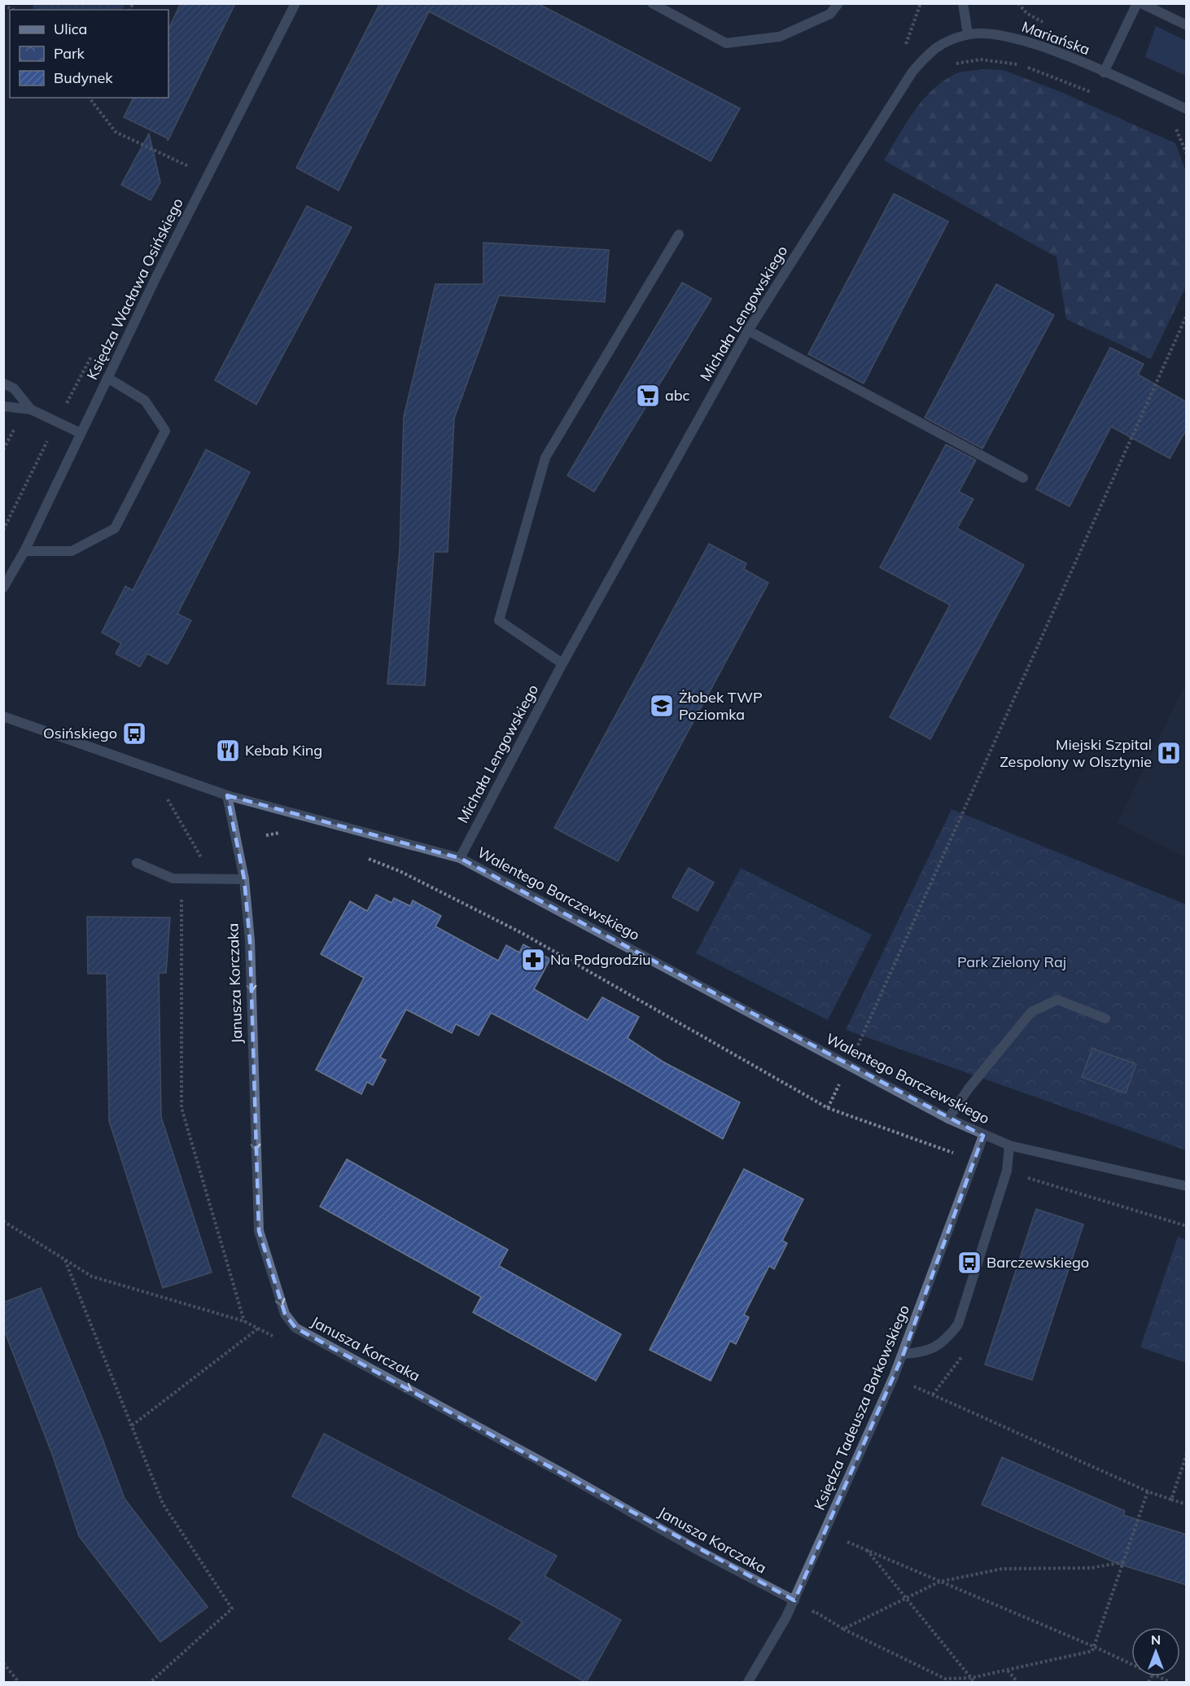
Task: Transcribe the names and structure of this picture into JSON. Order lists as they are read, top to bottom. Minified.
{"streets":{"street":["Mariańska","Księdza Wacława Osińskiego","Michała Lengowskiego","Walentego Barczewskiego","Janusza Korczaka","Księdza Tadeusza Borkowskiego"]},"crossings":[["Mariańska","Michała Lengowskiego"],["Michała Lengowskiego","Walentego Barczewskiego"],["Walentego Barczewskiego","Janusza Korczaka"],["Walentego Barczewskiego","Księdza Tadeusza Borkowskiego"],["Janusza Korczaka","Księdza Tadeusza Borkowskiego"]],"one_way":["Janusza Korczaka"],"parks":["Park Zielony Raj"],"places":{"supermarket":["abc"],"school or university":["Żłobek TWP Poziomka"],"bus stop":["Osińskiego","Barczewskiego"],"restaurant":["Kebab King"],"hospital":["Miejski Szpital Zespolony w Olsztynie"],"pharmacy":["Na Podgrodziu"]},"legend":["Ulica","Park","Budynek"],"north":"top"}
